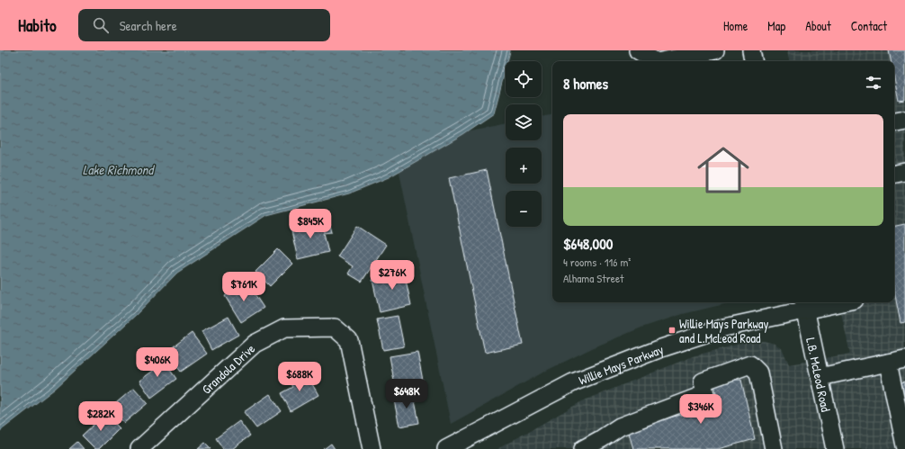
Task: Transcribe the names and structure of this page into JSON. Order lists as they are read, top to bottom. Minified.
{"streets":{"street":["Willie Mays Parkway","Grandola Drive","L.B. McLeod Road"]},"crossings":[["Willie Mays Parkway","L.B. McLeod Road"]],"water":["Lake Richmond"],"places":{"transit":["Willie Mays Parkway and L.McLeod Road"]},"page":{"header":"Habito","search":"Search here","nav":["Home","Map","About","Contact"],"map_buttons":["+","−"],"heading":"8 homes","list":[{"name":"$648,000","note":"4 rooms · 116 m² · Alhama Street"}],"price":["$845K","$276K","$761K","$406K","$688K","$648K","$346K","$282K"]}}
